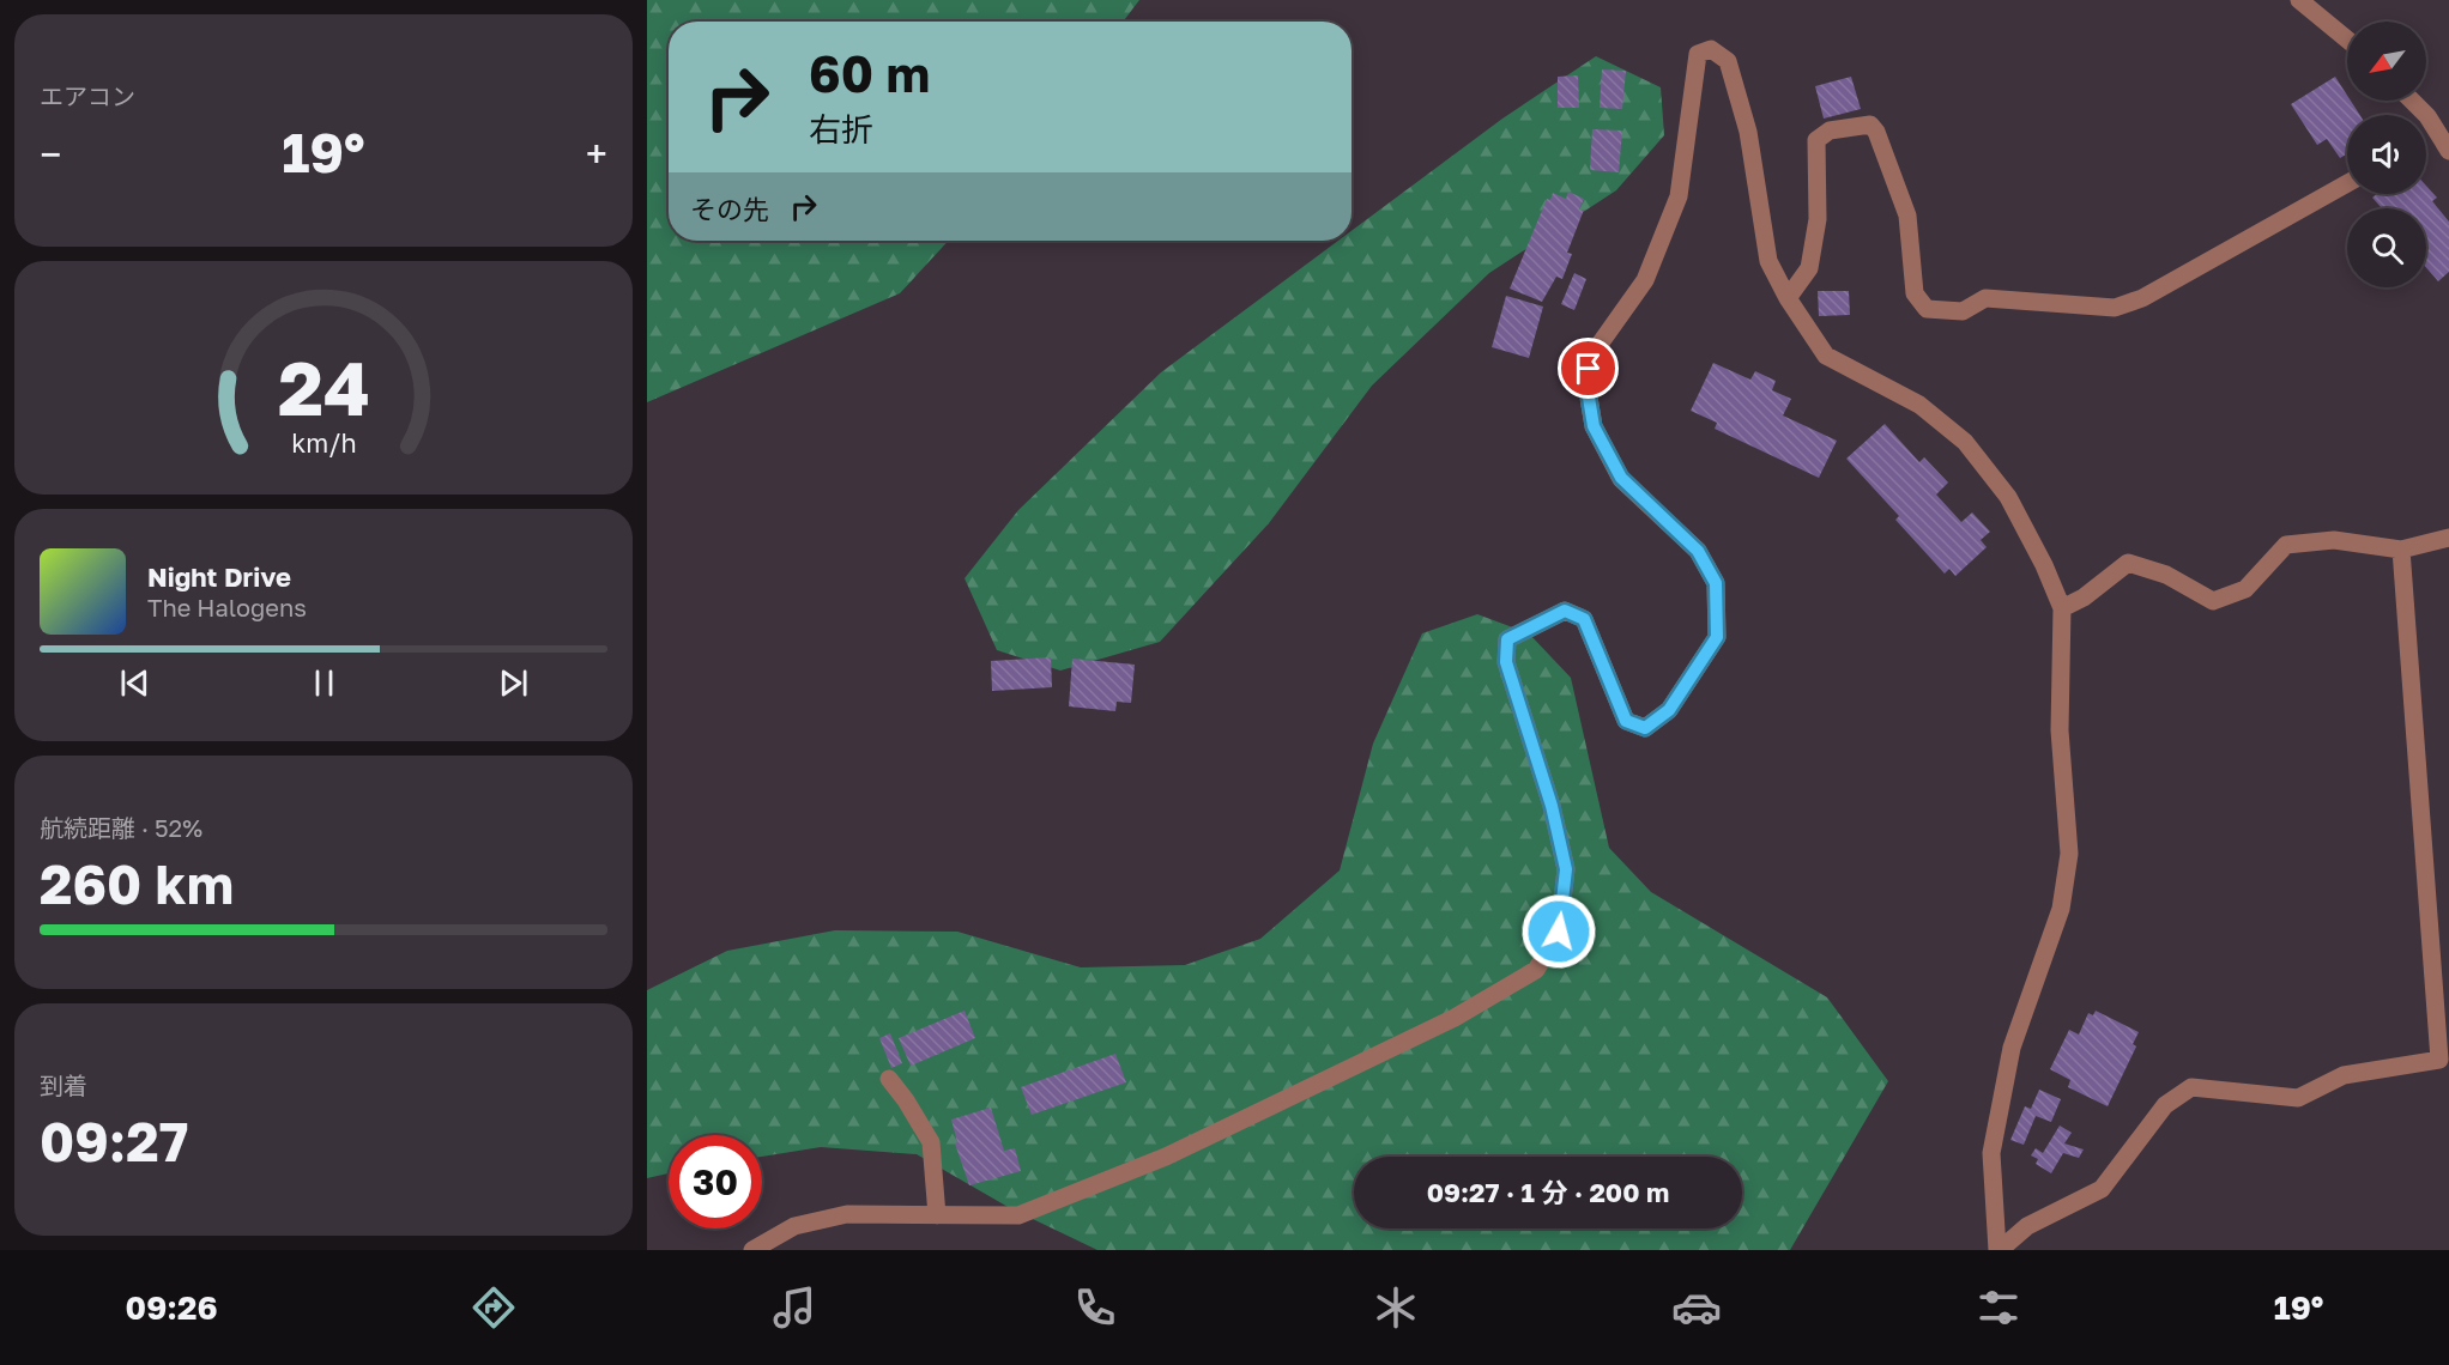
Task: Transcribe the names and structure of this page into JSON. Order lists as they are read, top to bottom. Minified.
{"north":"bottom left","page":{"tile":["エアコン",["航続距離 · 52%","260 km"],["到着","09:27"]],"turn":["60 m","右折"],"heat":["−","19°","+"],"then":"その先","song":["Night Drive","The Halogens"],"limit":"30","trip":"09:27 · 1 分 · 200 m","tabs":["09:26","19°"],"gauge":["24","km/h"]}}
